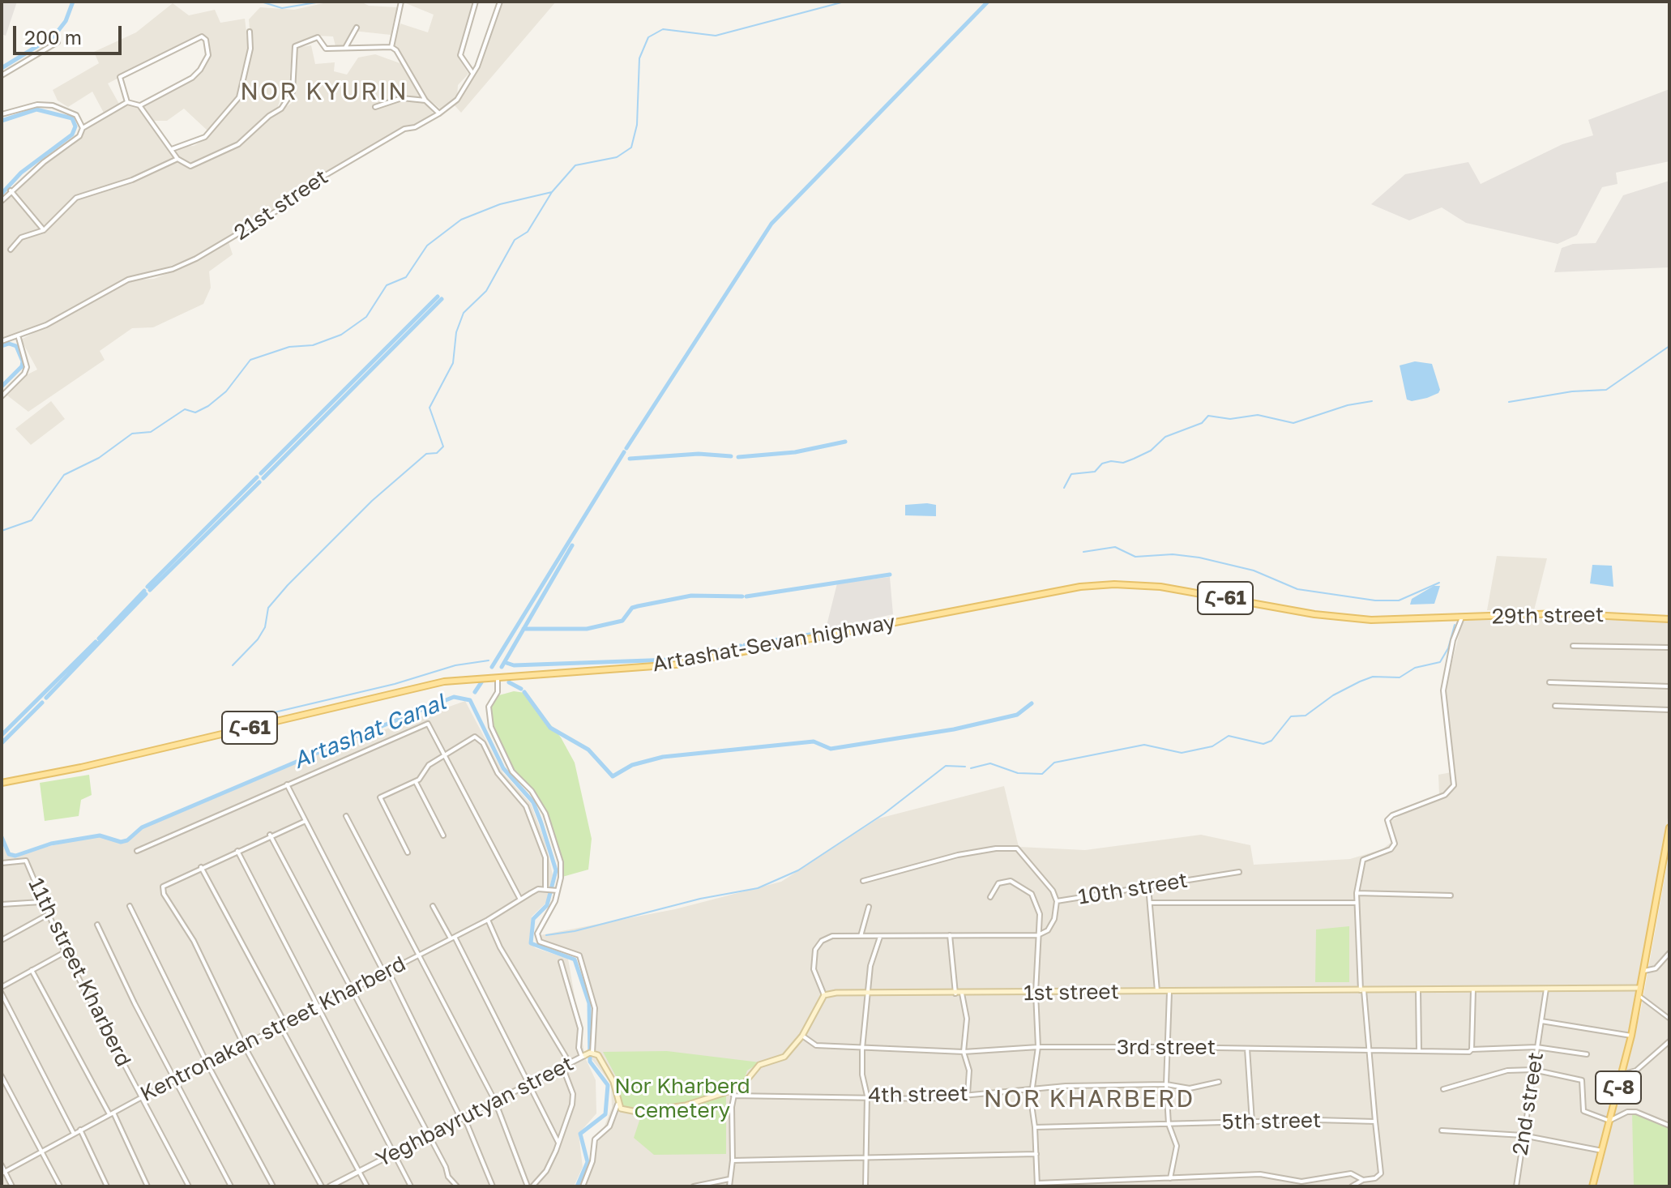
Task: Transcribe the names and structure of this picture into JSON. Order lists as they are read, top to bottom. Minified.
{"streets":{"main road":["Հ-61","29th street","Artashat-Sevan highway","1st street","Հ-8"],"street":["21st street","10th street","11th street Kharberd","Kentronakan street Kharberd","3rd street","4th street","2nd street","Yeghbayrutyan street","5th street"]},"crossings":[["29th street","Artashat-Sevan highway"],["11th street Kharberd","Kentronakan street Kharberd"],["1st street","Հ-8"],["1st street","2nd street"],["3rd street","2nd street"]],"districts":["NOR KYURIN","NOR KHARBERD"],"water":["Artashat Canal"],"parks":["Nor Kharberd cemetery"],"scale_bar":"200 m"}
